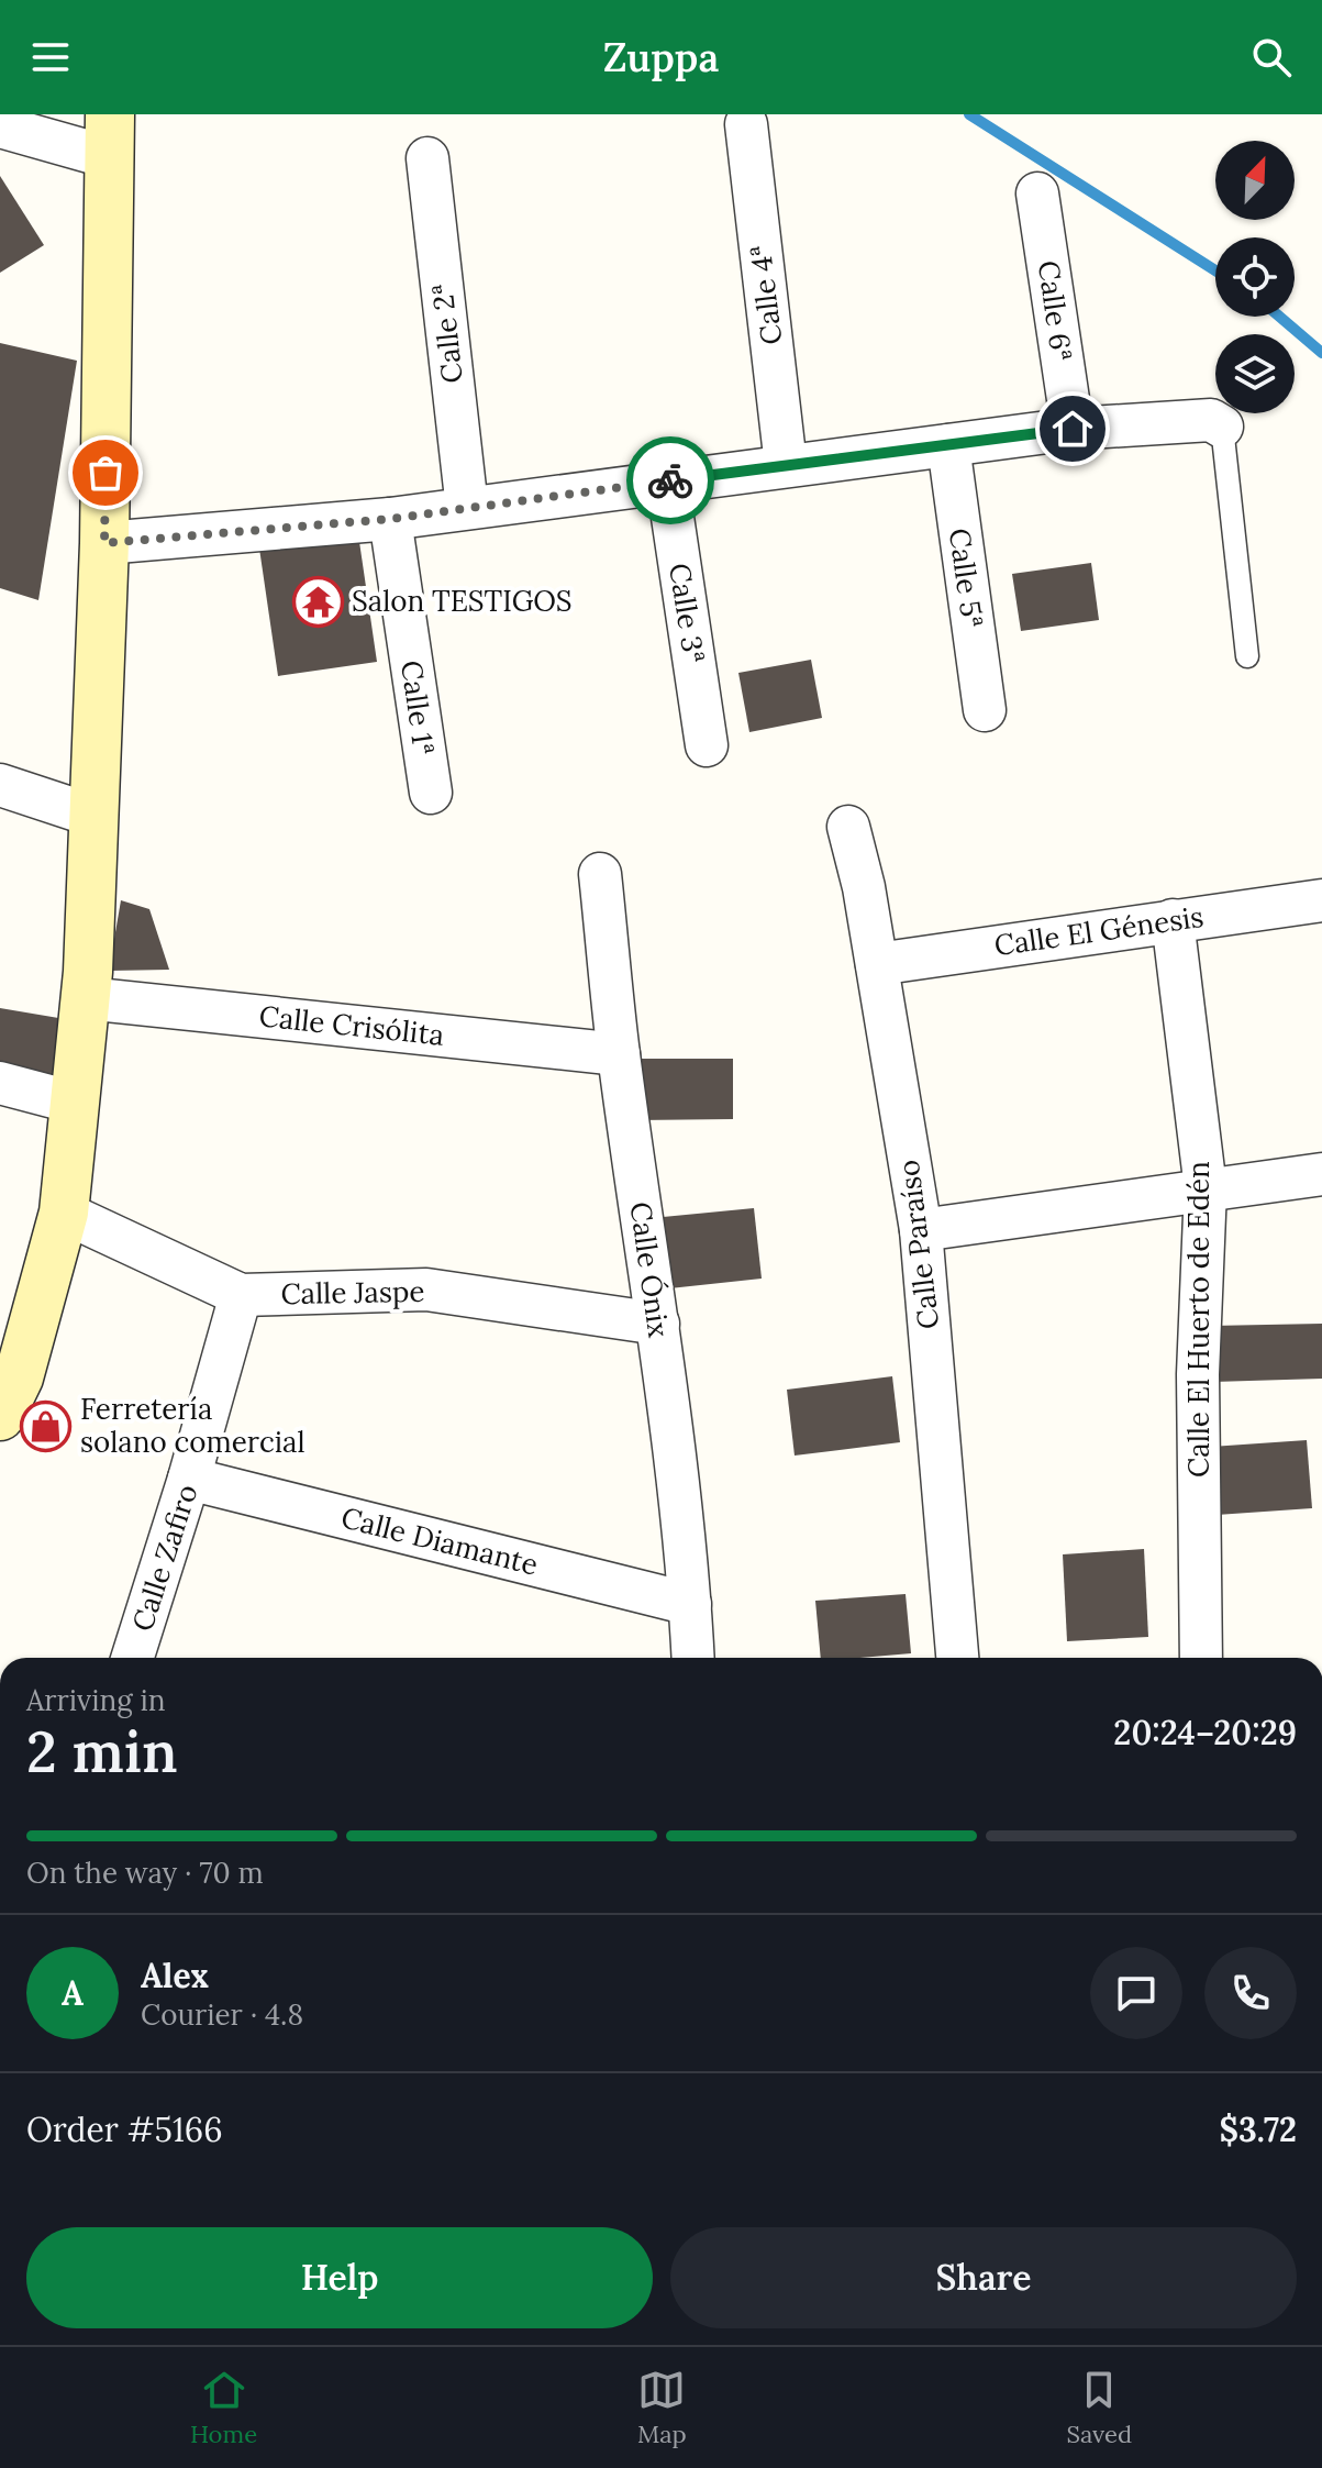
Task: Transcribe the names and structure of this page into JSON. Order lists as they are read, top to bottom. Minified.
{"streets":{"street":["Calle 4ª","Calle 6ª","Calle 2ª","Calle 5ª","Calle 3ª","Calle 1ª","Calle El Génesis","Calle Crisólita","Calle Paraíso","Calle Ónix","Calle Jaspe","Calle El Huerto de Edén","Calle Diamante","Calle Zafiro"]},"crossings":[["Calle El Génesis","Calle Paraíso"],["Calle El Génesis","Calle El Huerto de Edén"],["Calle Crisólita","Calle Ónix"],["Calle Ónix","Calle Jaspe"],["Calle Ónix","Calle Diamante"],["Calle Jaspe","Calle Zafiro"],["Calle Diamante","Calle Zafiro"]],"places":{"temple":["Salon TESTIGOS"],"shop":["Ferretería solano comercial"]},"north":"top right","page":{"header":"Zuppa","heading":["2 min","Arriving in","20:24–20:29"],"panel":["Alex","Courier · 4.8","Order #5166","$3.72"],"bar":"On the way · 70 m","round":"A","buttons":["Help","Share"],"tabs":["Home","Map","Saved"]}}
